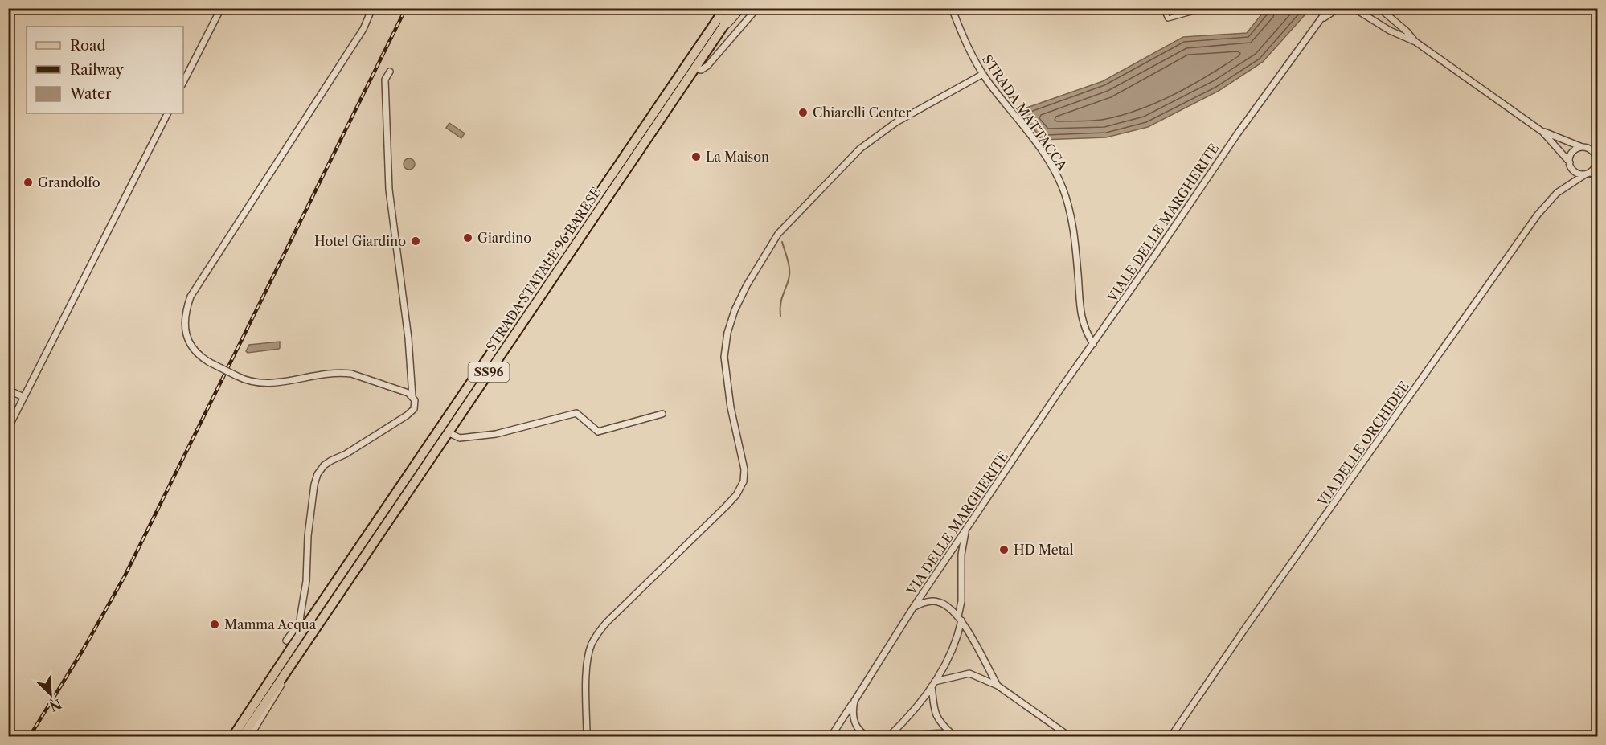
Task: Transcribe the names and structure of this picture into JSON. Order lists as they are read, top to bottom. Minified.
{"streets":{"main road":["STRADA STATALE 96 BARESE","SS96"],"street":["STRADA MATTACCA","VIALE DELLE MARGHERITE","VIA DELLE ORCHIDEE","VIA DELLE MARGHERITE"]},"crossings":[["STRADA MATTACCA","VIALE DELLE MARGHERITE"],["VIALE DELLE MARGHERITE","VIA DELLE MARGHERITE"]],"places":["Chiarelli Center","La Maison","Grandolfo","Giardino","Hotel Giardino","HD Metal","Mamma Acqua"],"legend":["Road","Railway","Water"],"north":"bottom right"}
